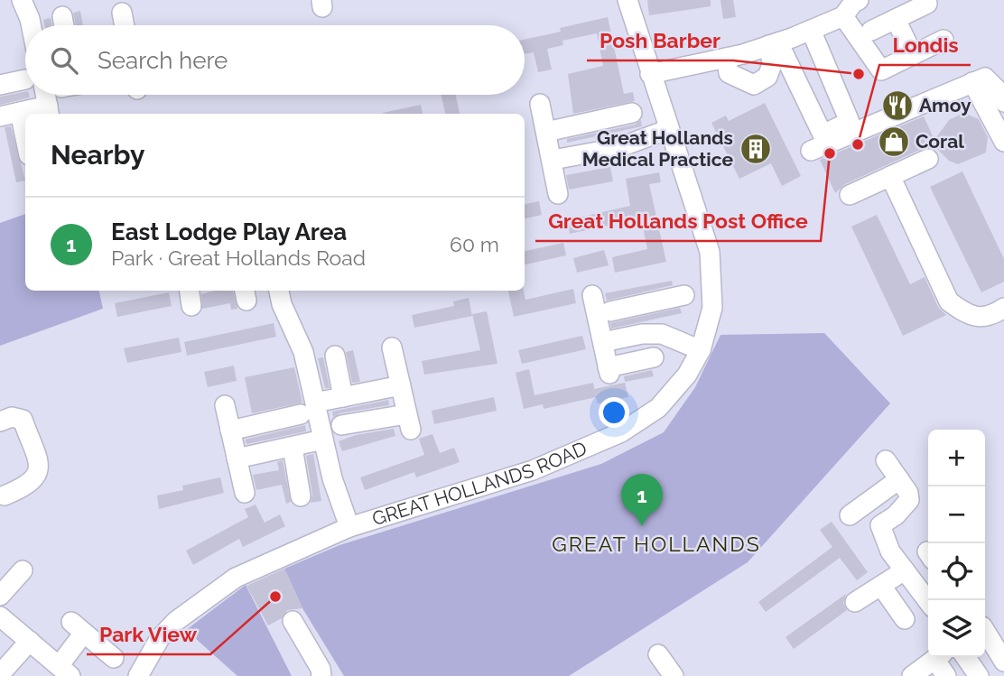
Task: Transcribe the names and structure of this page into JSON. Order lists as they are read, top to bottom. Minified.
{"streets":{"street":["GREAT HOLLANDS ROAD"]},"districts":["GREAT HOLLANDS"],"places":{"other":["Posh Barber","Londis","Great Hollands Post Office","Park View"],"restaurant":["Amoy"],"shop":["Coral"],"building":["Great Hollands Medical Practice"]},"page":{"search":"Search here","heading":"Nearby","list":[{"mark":"1","name":"East Lodge Play Area","note":"Park · Great Hollands Road","value":"60 m"}],"map_buttons":["+","−"],"pins":"1"}}
